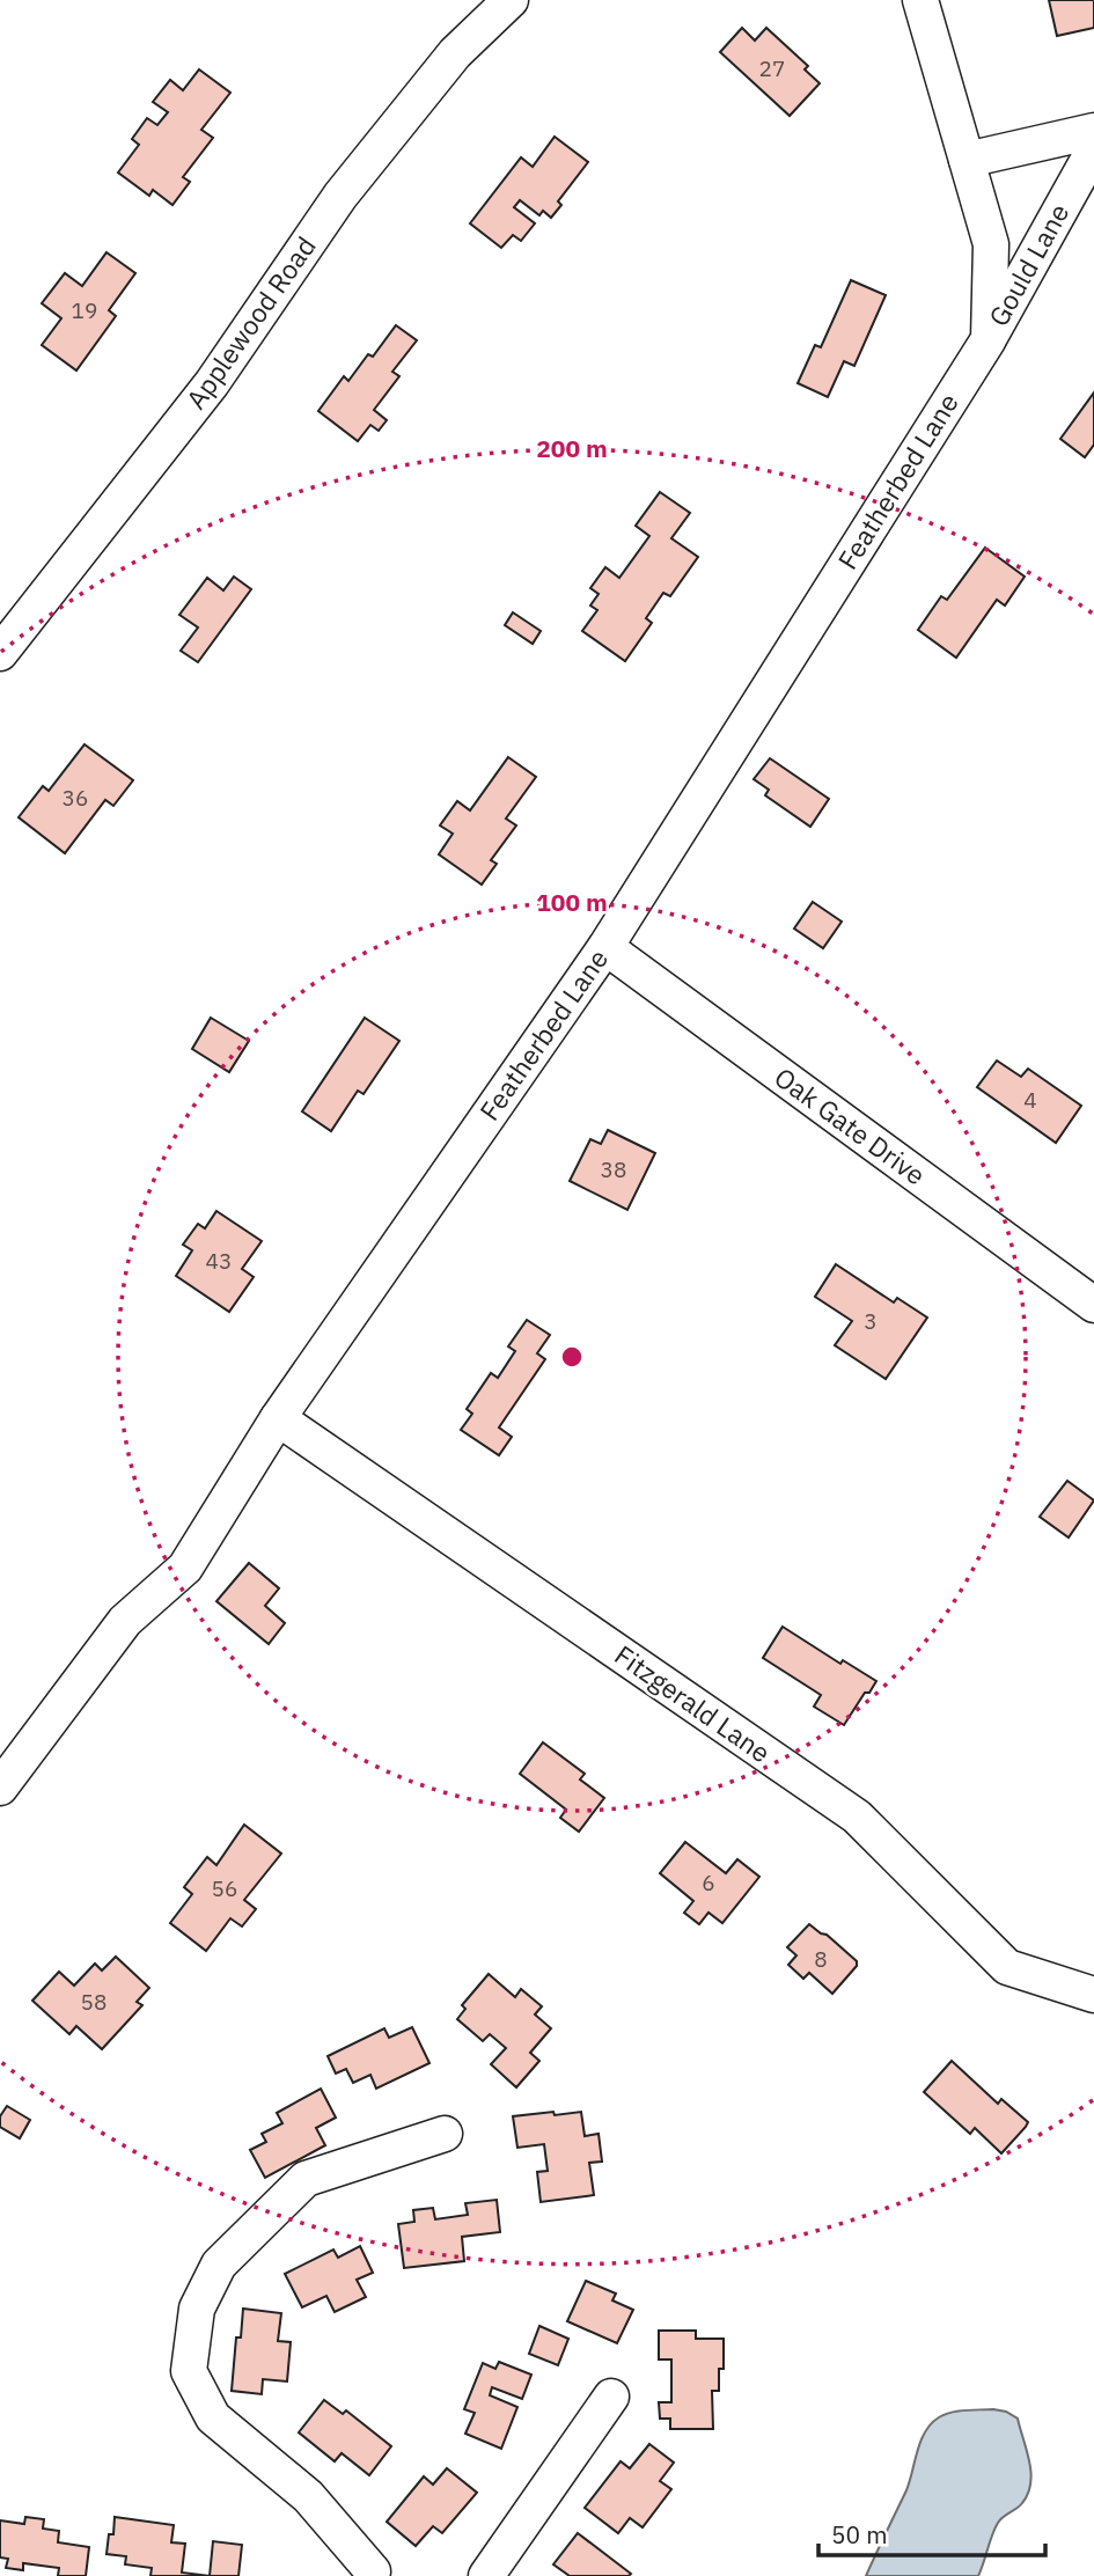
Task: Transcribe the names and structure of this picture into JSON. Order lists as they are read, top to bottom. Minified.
{"streets":{"street":["Gould Lane","Applewood Road","Featherbed Lane","Oak Gate Drive","Fitzgerald Lane"]},"crossings":[["Gould Lane","Featherbed Lane"],["Featherbed Lane","Oak Gate Drive"],["Featherbed Lane","Fitzgerald Lane"]],"house_numbers":["27","19","36","4","38","43","3","6","56","8","58"],"scale_bar":"50 m","rings":["200 m","100 m"]}
